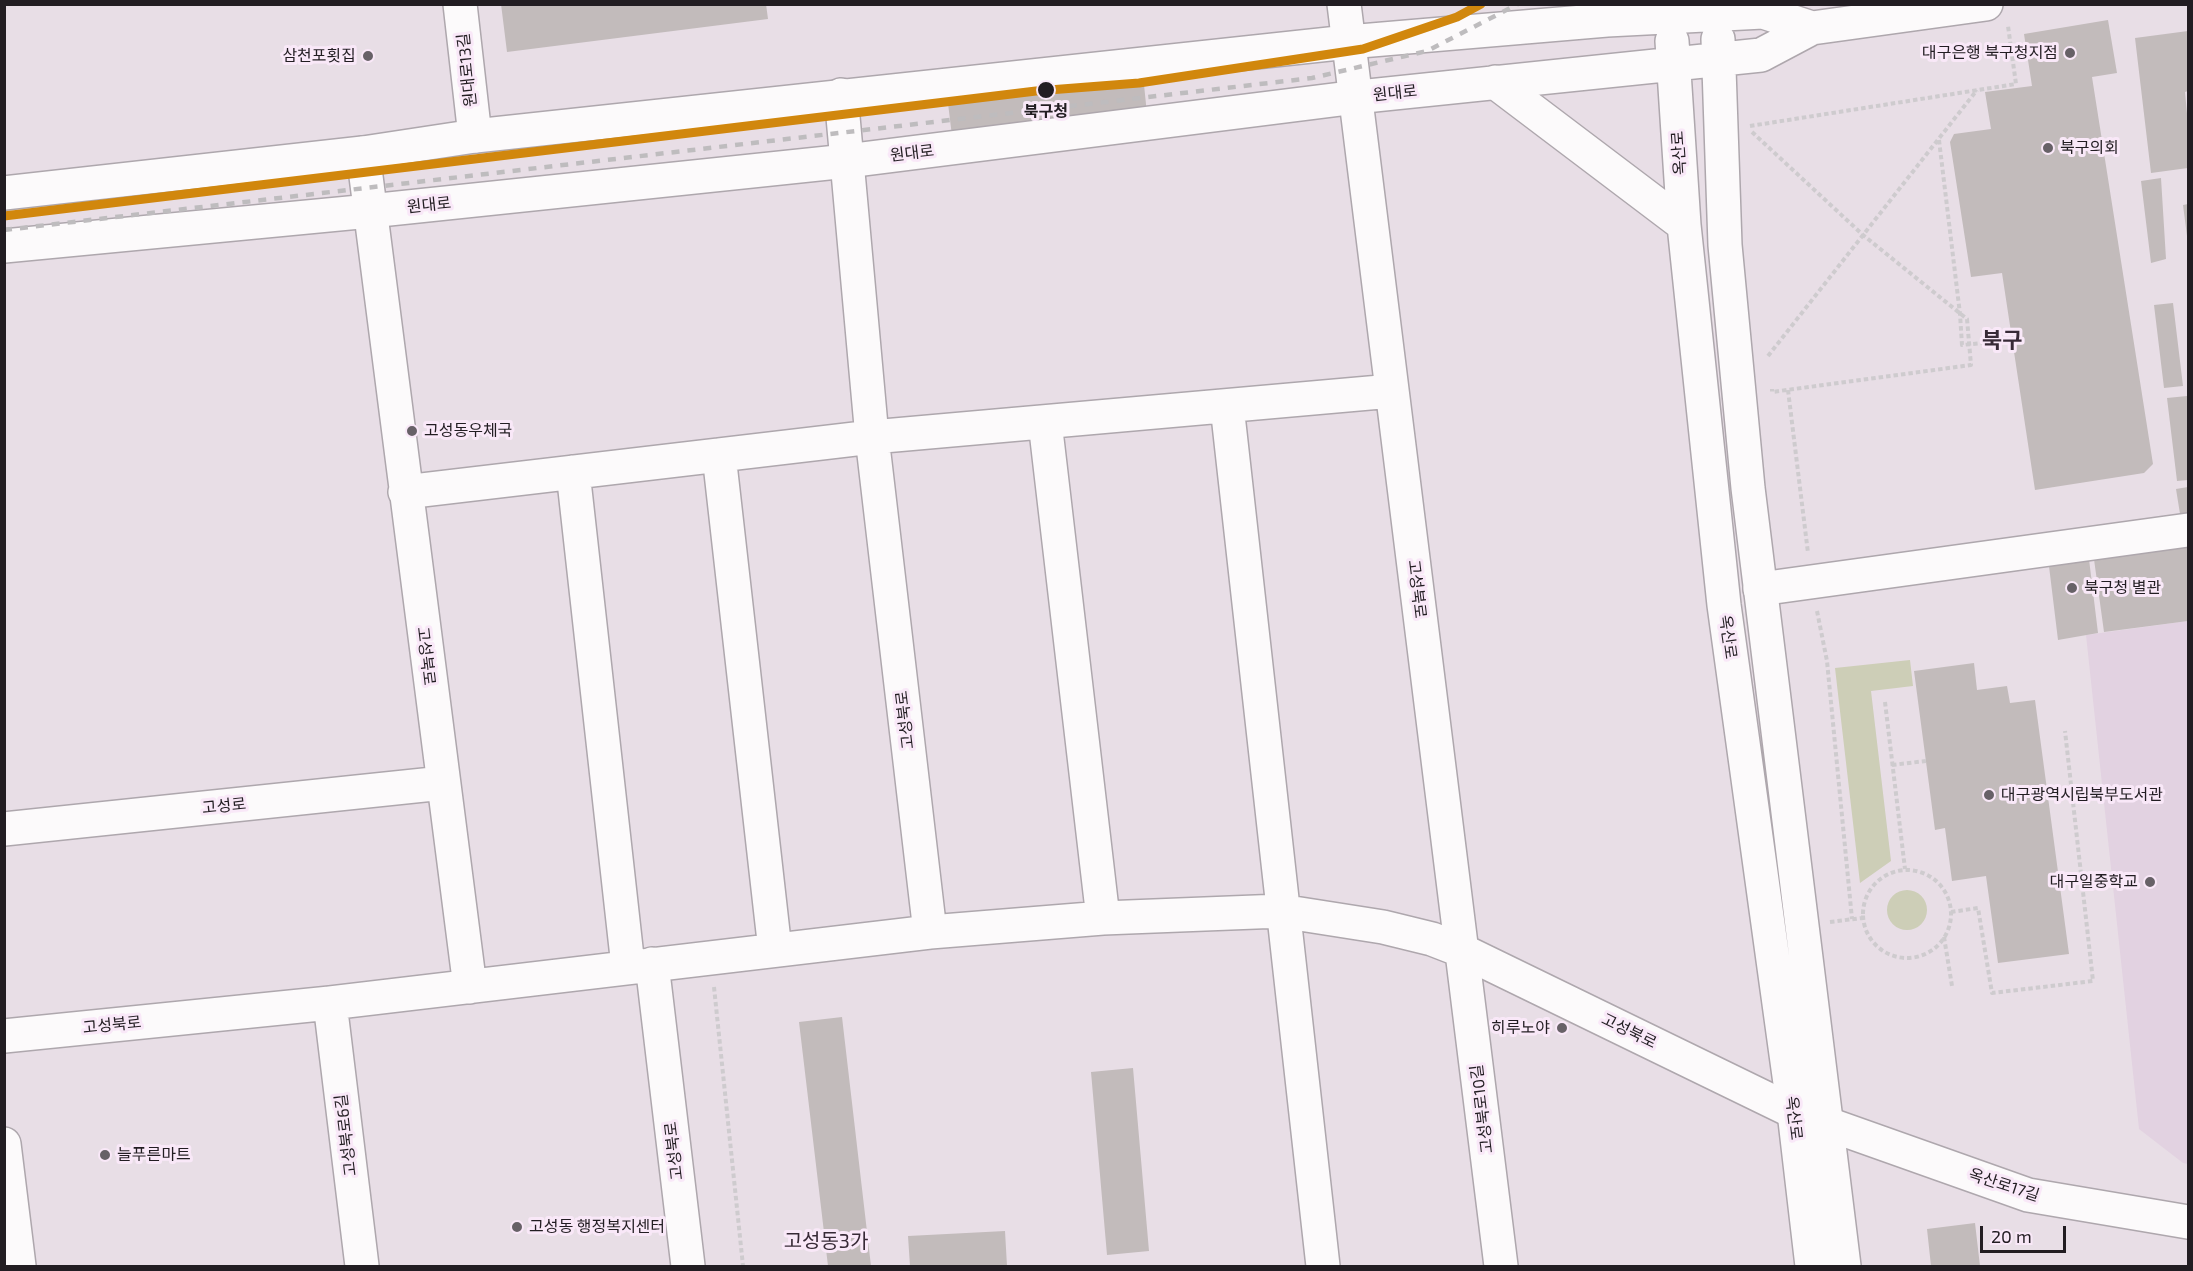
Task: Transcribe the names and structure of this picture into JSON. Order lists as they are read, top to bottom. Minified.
{"streets":{"street":["원대로13길","원대로","옥산로","고성북로","고성로","고성북로10길","고성북로6길","옥산로17길"]},"crossings":[["원대로13길","원대로"],["원대로","옥산로"],["원대로","고성북로"],["옥산로","고성북로"],["옥산로","옥산로17길"],["고성북로","고성로"],["고성북로","고성북로10길"],["고성북로","고성북로6길"],["고성북로","옥산로17길"]],"districts":["북구","고성동3가"],"places":["대구은행 북구청지점","삼천포횟집","북구청","북구의회","고성동우체국","북구청 별관","대구광역시립북부도서관","대구일중학교","히루노야","늘푸른마트","고성동 행정복지센터"],"scale_bar":"20 m"}
